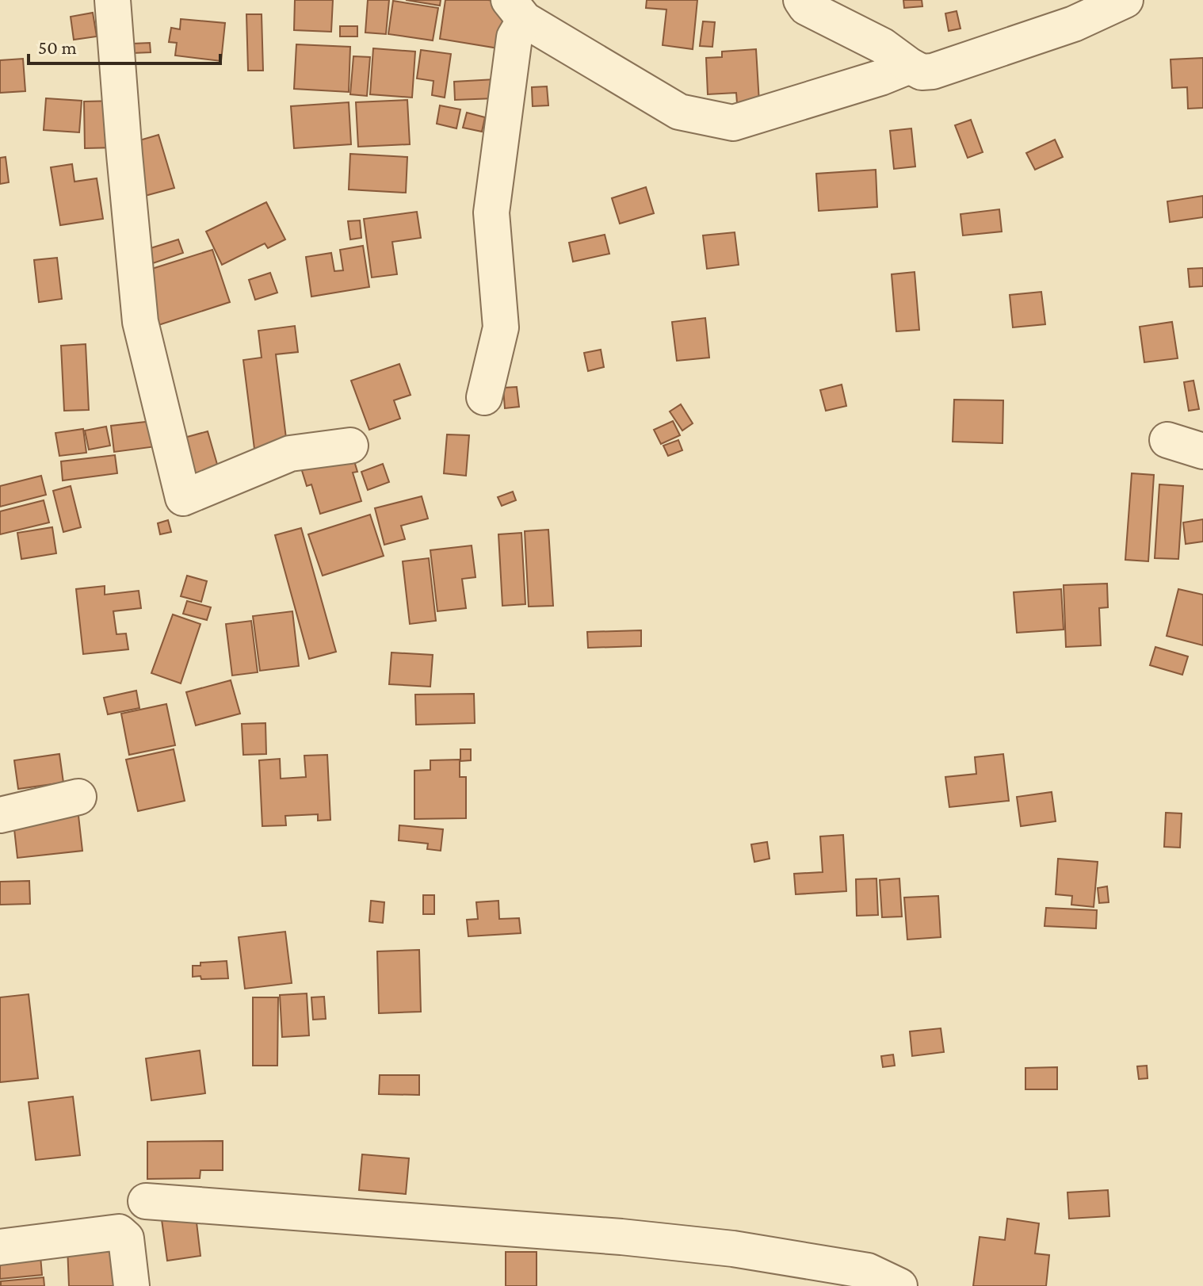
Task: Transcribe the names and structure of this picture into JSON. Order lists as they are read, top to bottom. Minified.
{"scale_bar":"50 m"}
